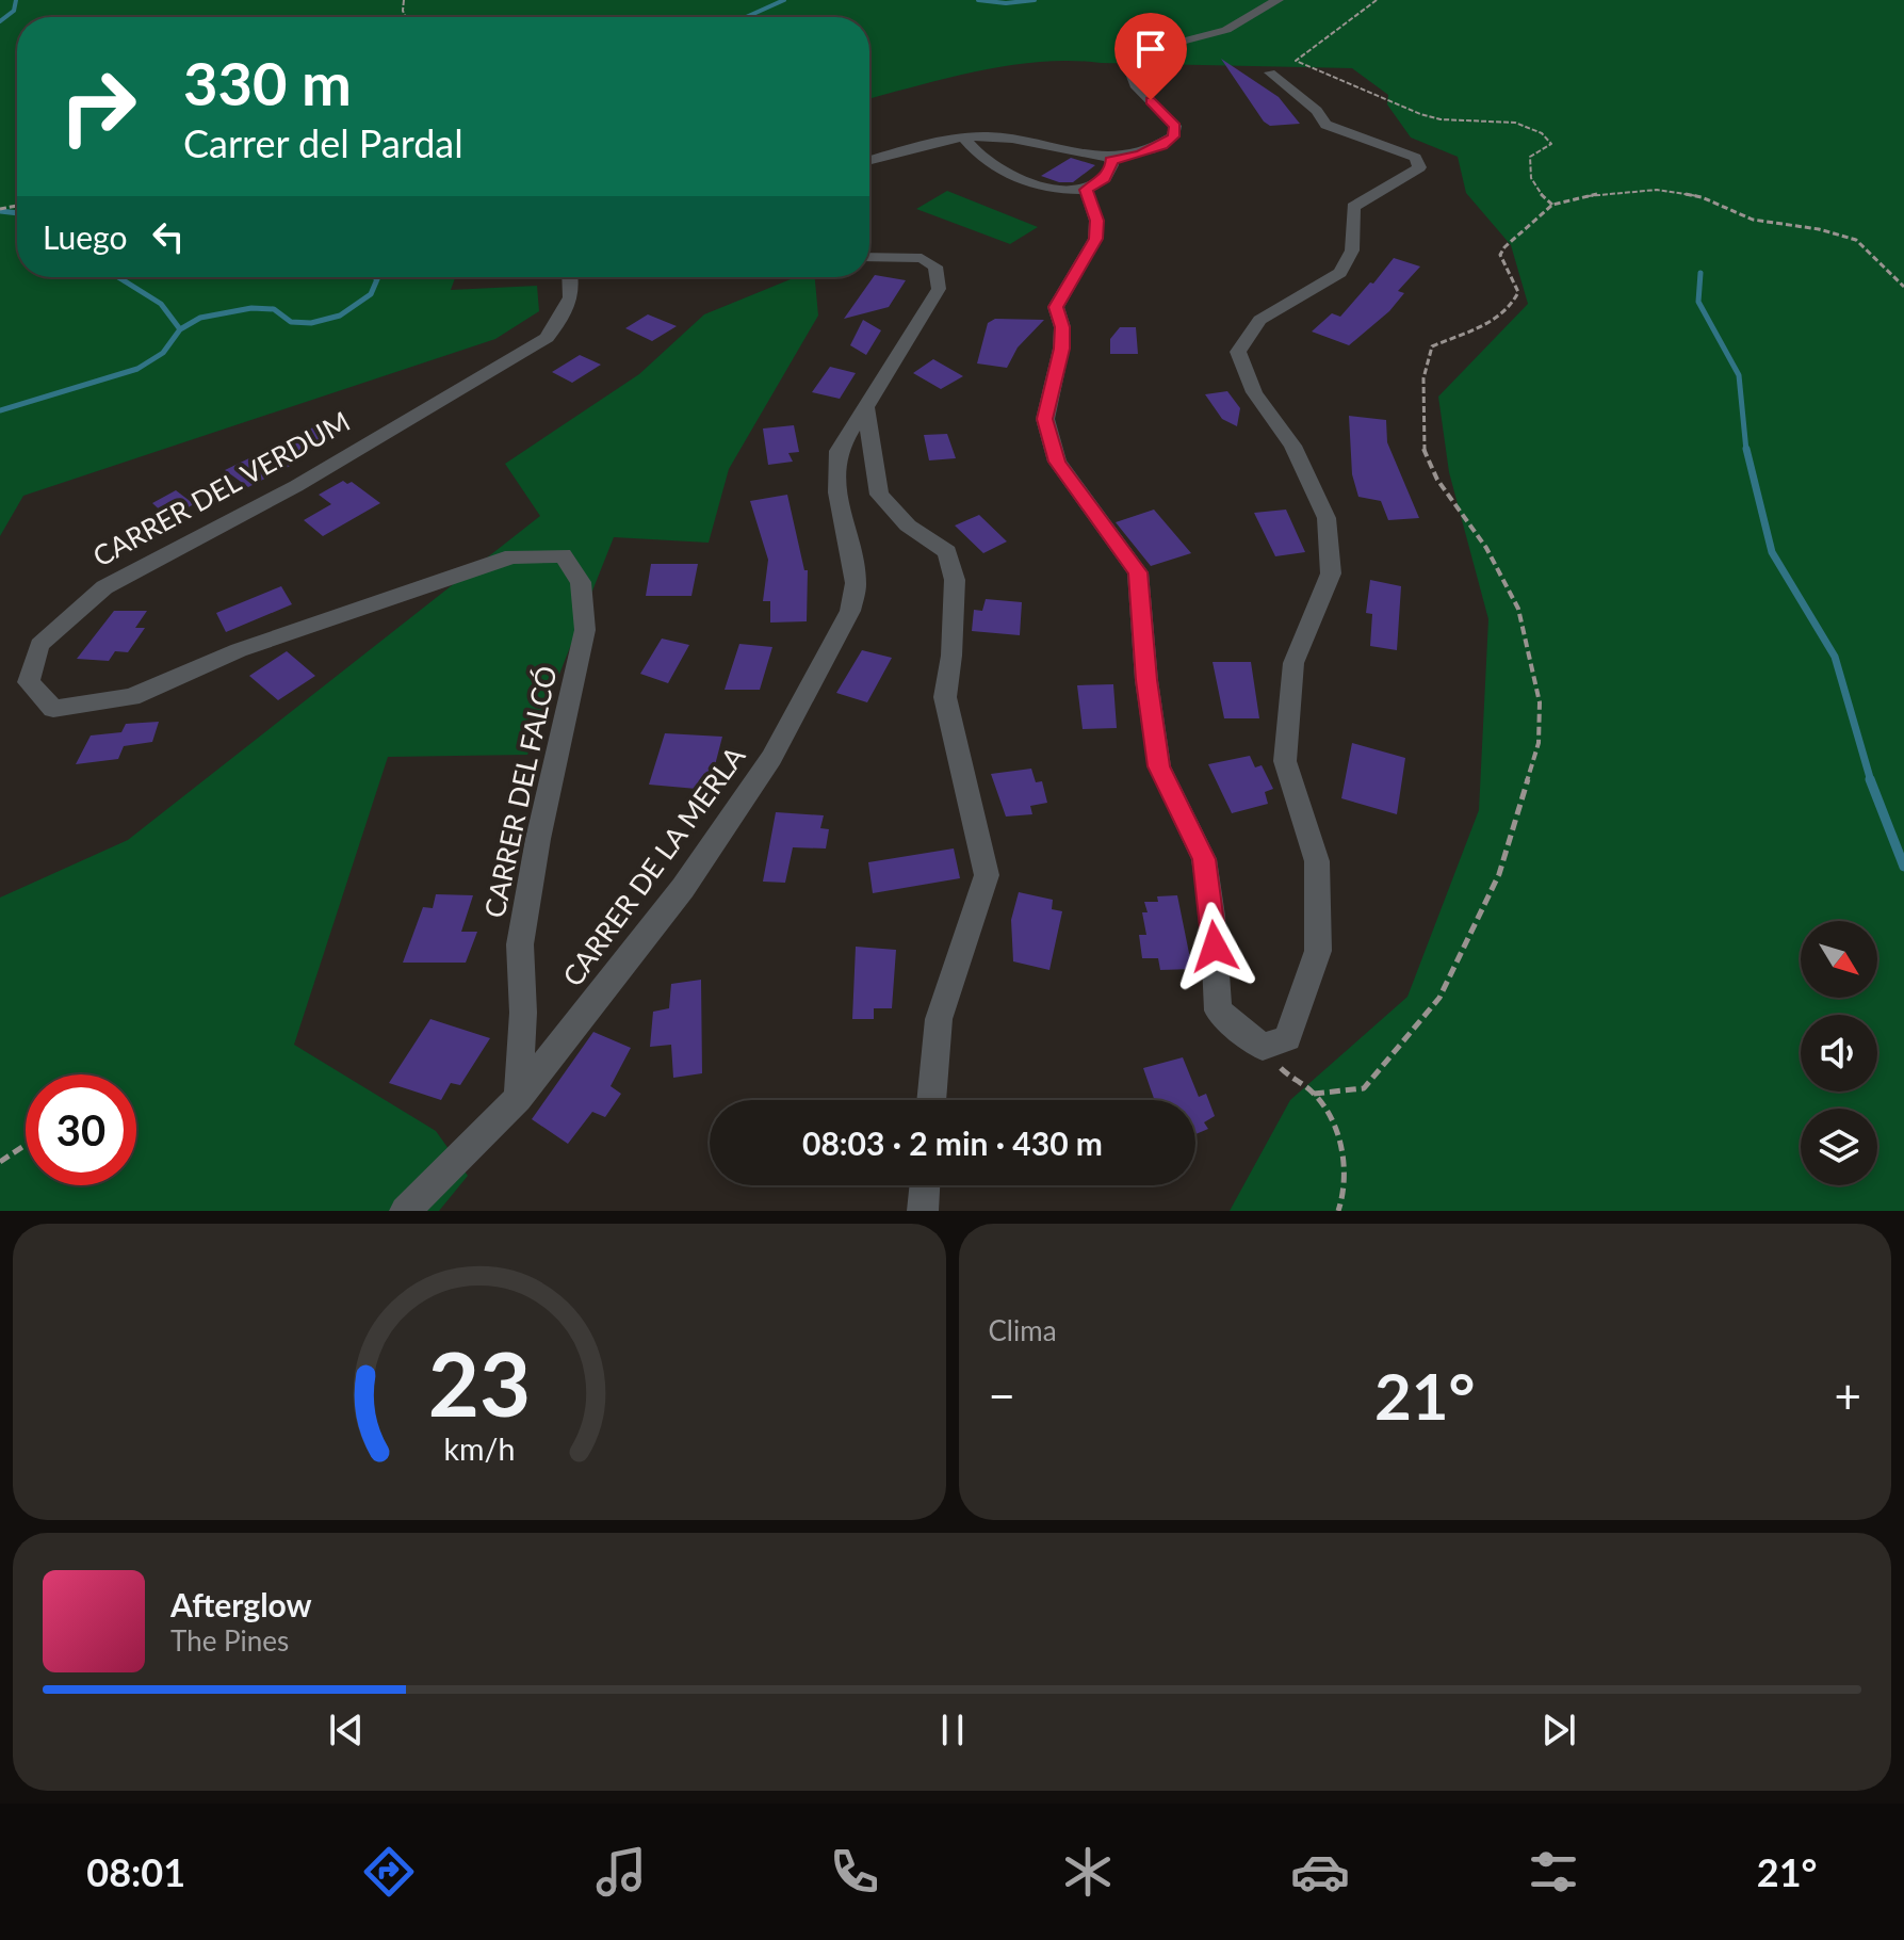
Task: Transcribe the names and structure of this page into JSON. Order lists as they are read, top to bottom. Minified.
{"streets":{"street":["CARRER DEL VERDUM","CARRER DEL FALCÓ","CARRER DE LA MERLA"]},"crossings":[["CARRER DEL VERDUM","CARRER DEL FALCÓ"],["CARRER DEL FALCÓ","CARRER DE LA MERLA"]],"north":"bottom right","page":{"turn":["330 m","Carrer del Pardal"],"then":"Luego","limit":"30","trip":"08:03 · 2 min · 430 m","tile":"Clima","heat":["−","21°","+"],"song":["Afterglow","The Pines"],"tabs":["08:01","21°"],"gauge":["23","km/h"]}}
